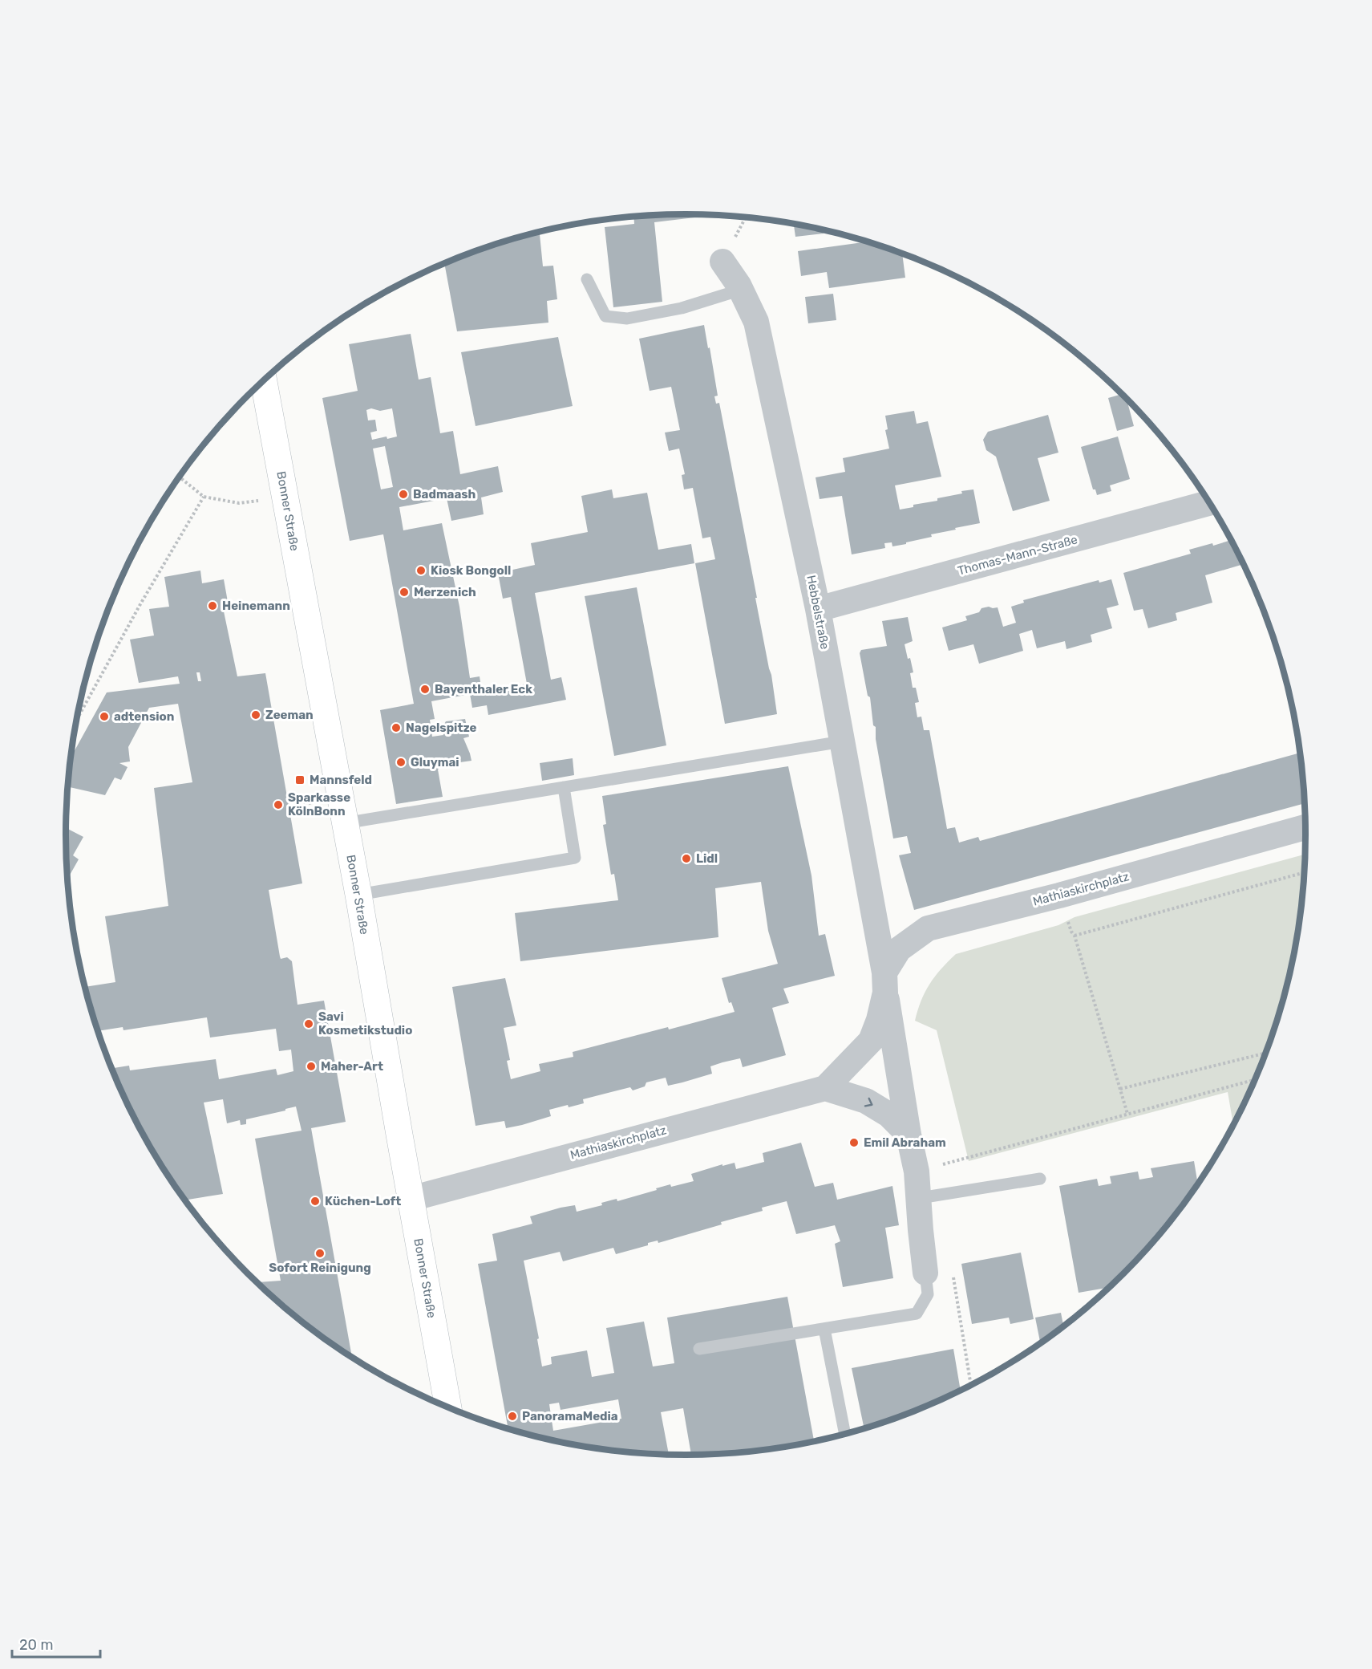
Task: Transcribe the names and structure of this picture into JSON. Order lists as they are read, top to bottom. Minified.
{"streets":{"main road":["Bonner Straße"],"street":["Thomas-Mann-Straße","Hebbelstraße","Mathiaskirchplatz"]},"crossings":[["Bonner Straße","Mathiaskirchplatz"],["Thomas-Mann-Straße","Hebbelstraße"],["Hebbelstraße","Mathiaskirchplatz"]],"places":{"other":["Badmaash","Kiosk Bongoll","Merzenich","Heinemann","Bayenthaler Eck","Zeeman","adtension","Nagelspitze","Gluymai","Sparkasse KölnBonn","Lidl","Savi Kosmetikstudio","Maher-Art","Emil Abraham","Küchen-Loft","Sofort Reinigung","PanoramaMedia"],"transit":["Mannsfeld"]},"scale_bar":"20 m"}
